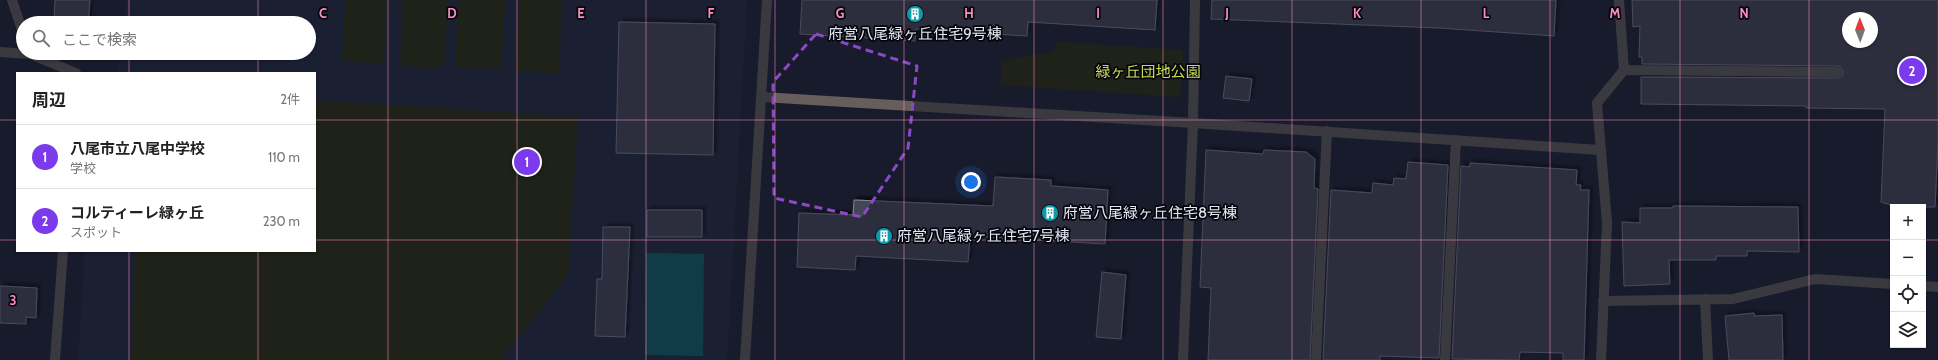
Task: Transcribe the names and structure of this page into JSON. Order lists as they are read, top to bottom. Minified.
{"parks":["緑ヶ丘団地公園"],"places":{"building":["府営八尾緑ヶ丘住宅9号棟","府営八尾緑ヶ丘住宅8号棟","府営八尾緑ヶ丘住宅7号棟"]},"north":"top","page":{"search":"ここで検索","pins":["2","1"],"heading":["周辺","2件"],"list":[{"mark":"1","name":"八尾市立八尾中学校","note":"学校","value":"110 m"},{"mark":"2","name":"コルティーレ緑ヶ丘","note":"スポット","value":"230 m"}],"map_buttons":["+","−"]},"grid":{"columns":["C","D","E","F","G","H","I","J","K","L","M","N"],"rows":["3"]}}
